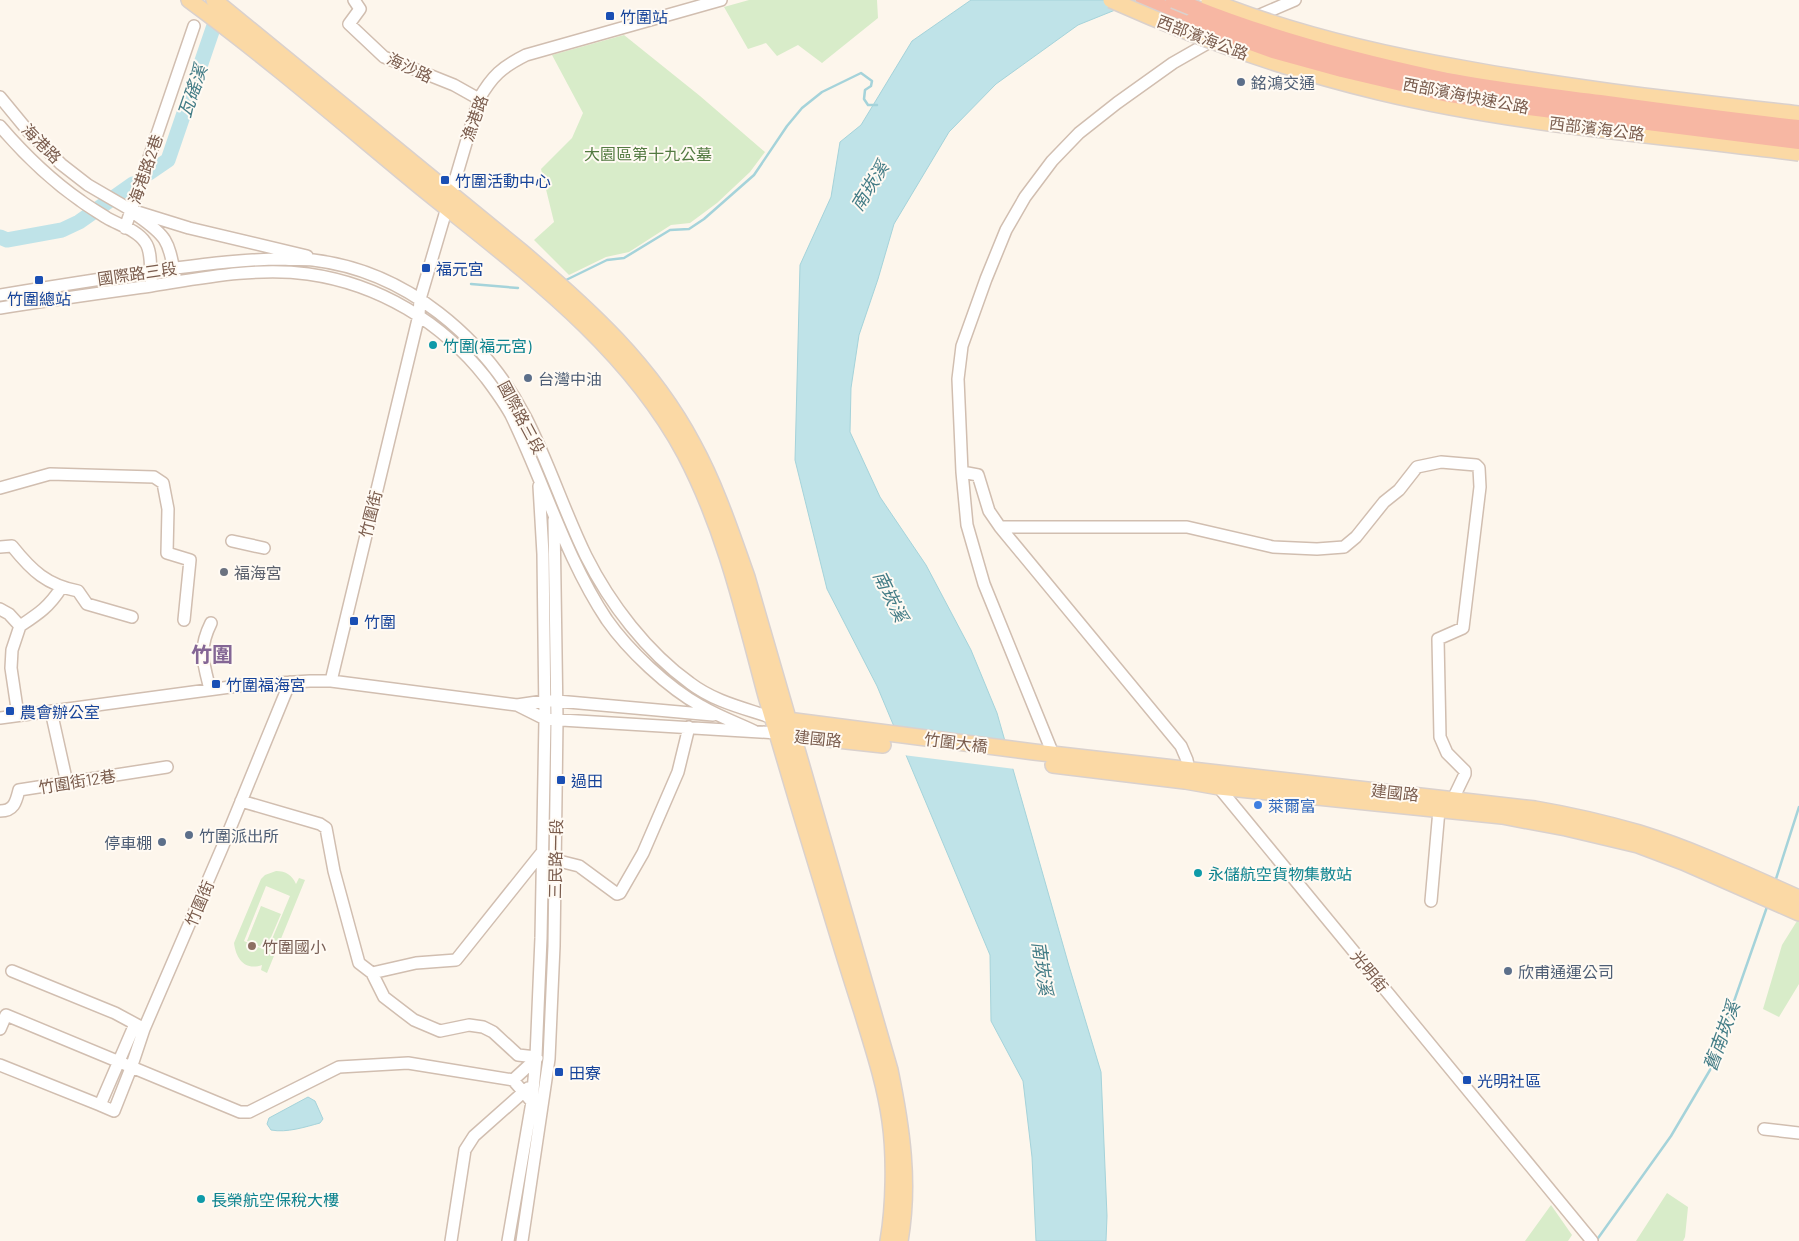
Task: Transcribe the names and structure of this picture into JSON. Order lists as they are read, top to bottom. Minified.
{"streets":{"highway":["西部濱海快速公路"],"main road":["西部濱海公路","建國路","竹圍大橋"],"street":["海沙路","漁港路","海港路","海港路2巷","國際路三段","竹圍街","竹圍街12巷","三民路一段","光明街"]},"crossings":[["海沙路","漁港路"],["漁港路","國際路三段"],["漁港路","竹圍街"],["海港路","海港路2巷"],["國際路三段","竹圍街"],["國際路三段","建國路"],["國際路三段","三民路一段"],["建國路","竹圍大橋"],["建國路","三民路一段"],["建國路","光明街"]],"districts":["竹圍"],"water":["瓦磘溪","南崁溪","舊南崁溪"],"parks":["大園區第十九公墓"],"places":{"transit":["竹圍站","竹圍活動中心","福元宮","竹圍總站","竹圍","竹圍福海宮","農會辦公室","過田","田寮","光明社區"],"other":["銘鴻交通","竹圍(福元宮)","台灣中油","福海宮","萊爾富","竹圍派出所","停車棚","永儲航空貨物集散站","竹圍國小","欣甫通運公司","長榮航空保稅大樓"]}}
